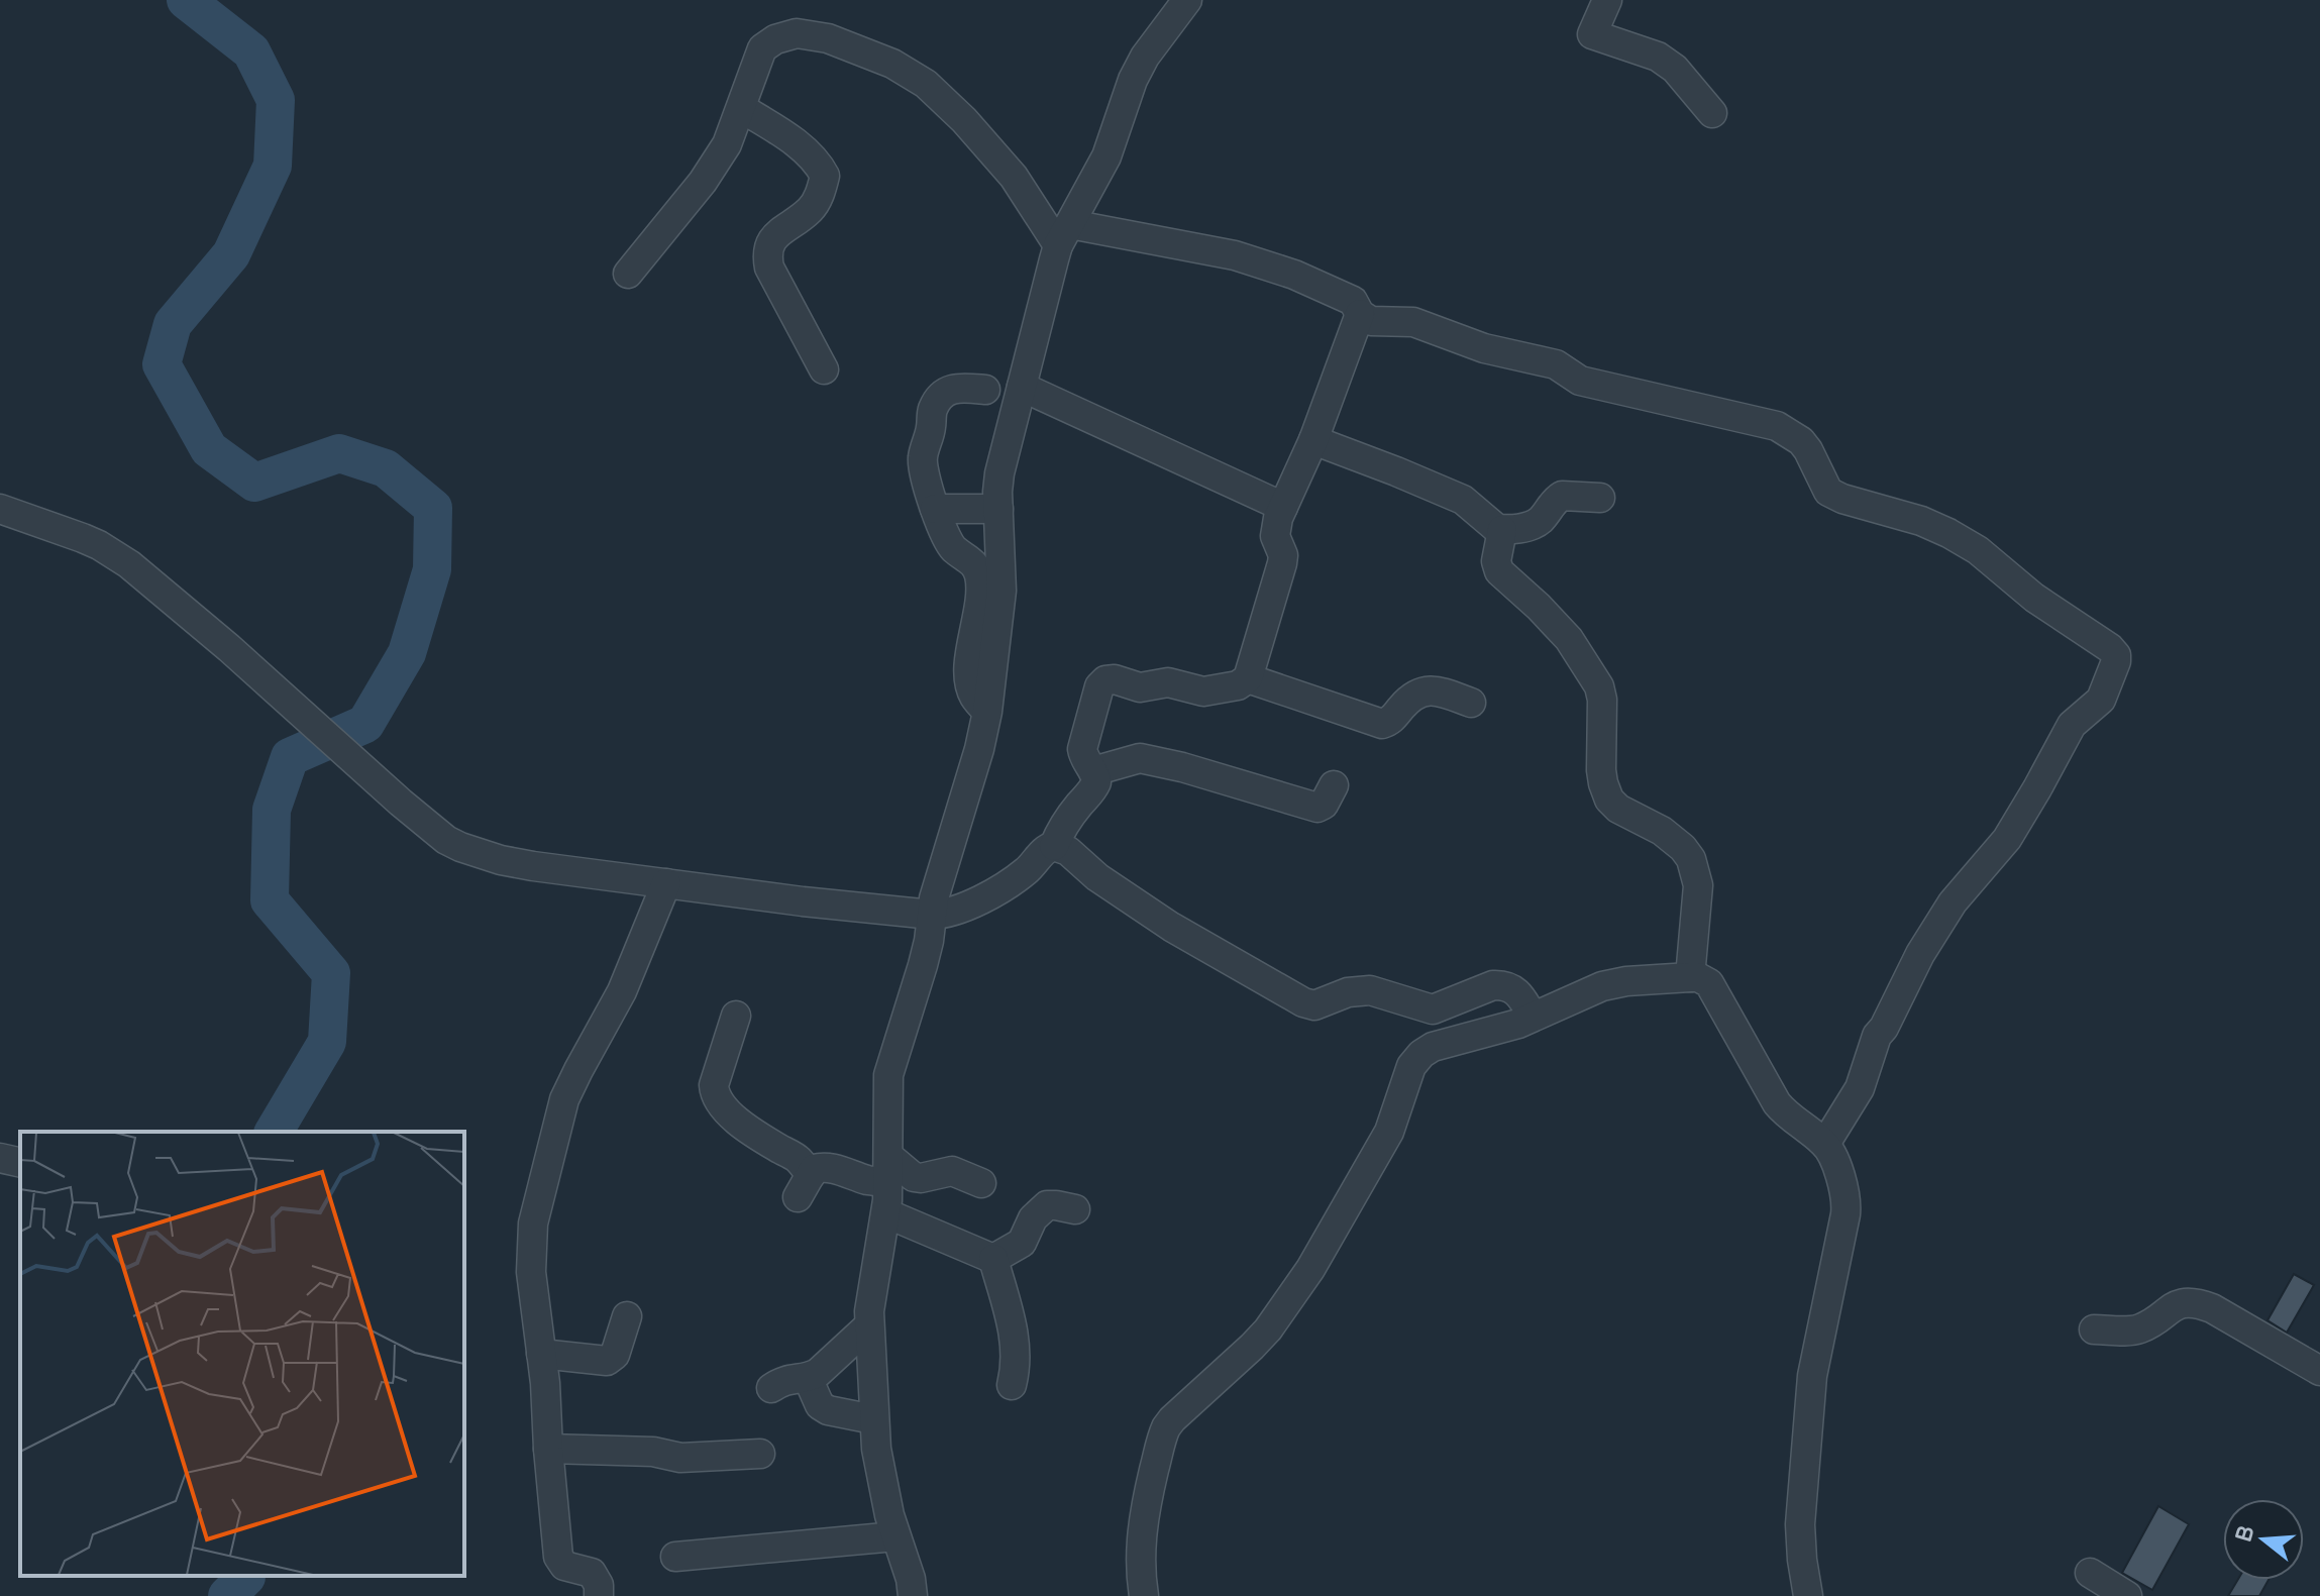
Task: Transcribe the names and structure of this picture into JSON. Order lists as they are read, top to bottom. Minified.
{"north":"left"}
